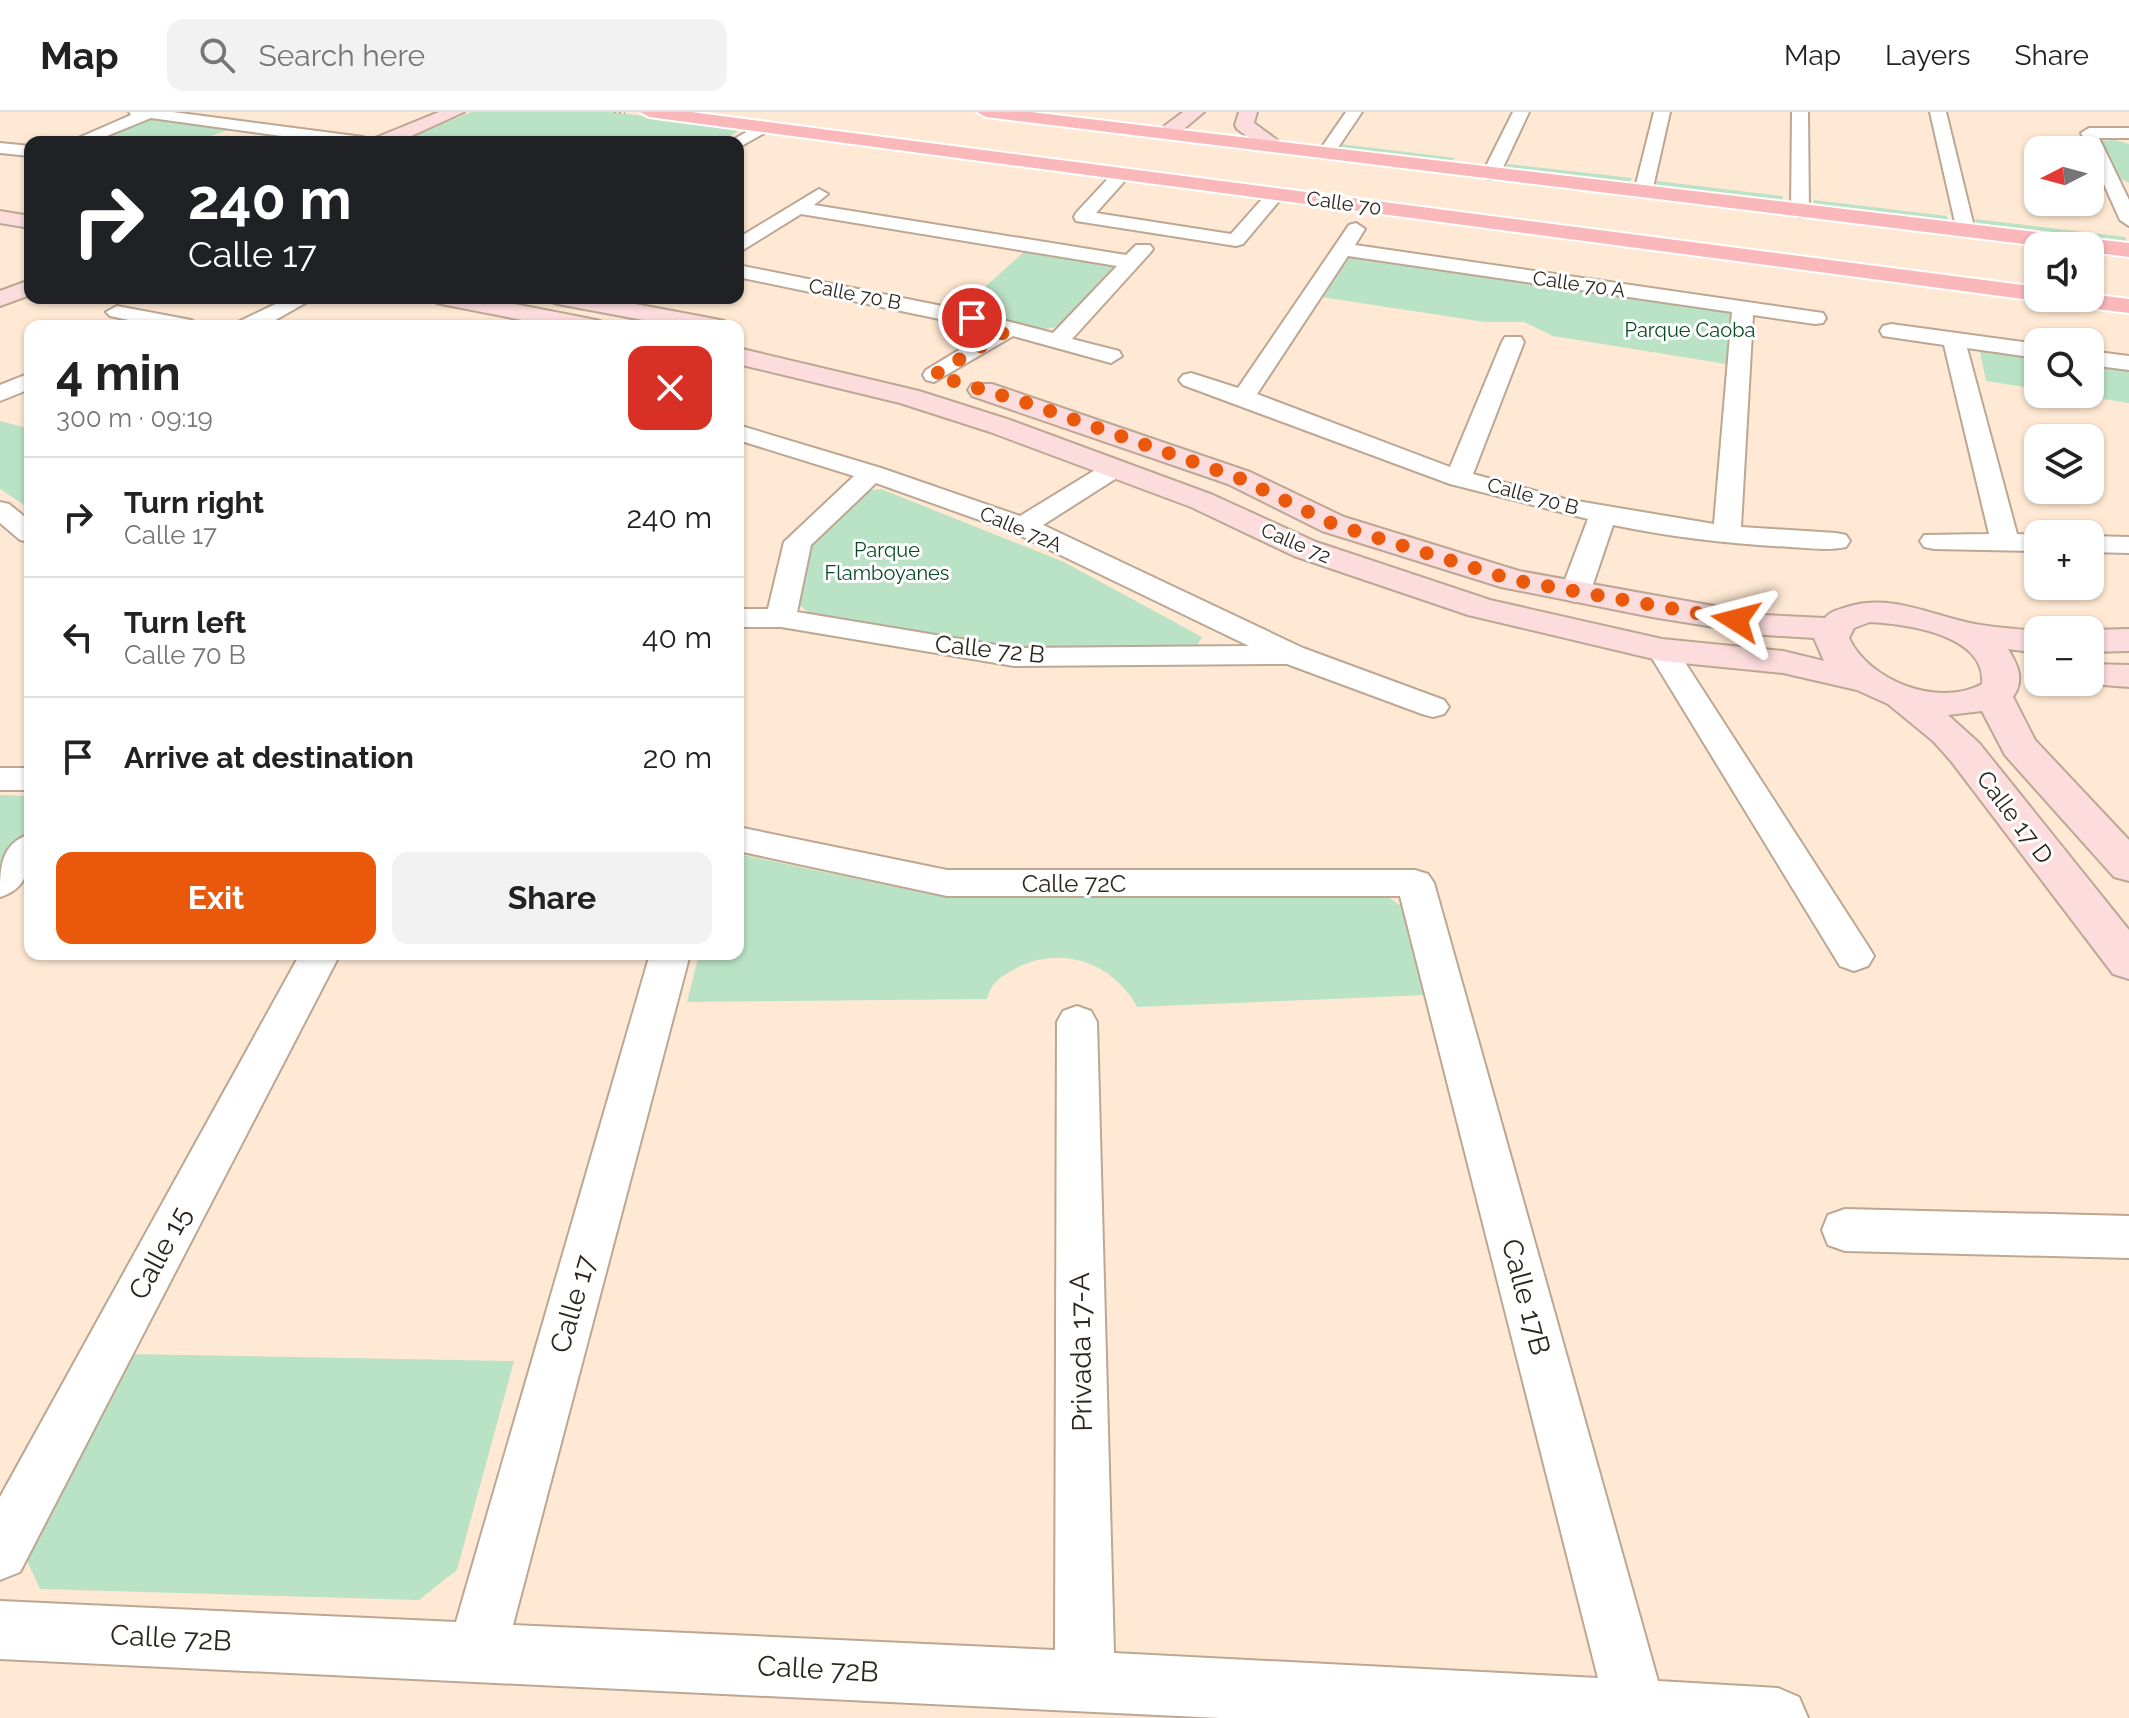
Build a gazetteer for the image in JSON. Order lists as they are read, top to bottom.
{
  "streets": {
    "main road": ["Calle 70", "Calle 72", "Calle 17 D"],
    "street": [
      "Calle 70 A",
      "Calle 70 B",
      "Calle 72A",
      "Calle 72 B",
      "Calle 72C",
      "Calle 15",
      "Calle 17B",
      "Calle 17",
      "Privada 17-A",
      "Calle 72B"
    ]
  },
  "crossings": [
    ["Calle 72A", "Calle 72 B"],
    ["Calle 72", "Calle 17 D"],
    ["Calle 72C", "Calle 17B"],
    ["Calle 17B", "Calle 72B"],
    ["Calle 17", "Calle 72B"],
    ["Privada 17-A", "Calle 72B"]
  ],
  "parks": ["Parque Caoba", "Parque Flamboyanes"],
  "north": "left",
  "page": {
    "header": "Map",
    "search": "Search here",
    "nav": ["Map", "Layers", "Share"],
    "map_buttons": ["+", "−"],
    "turn": ["240 m", "Calle 17"],
    "heading": ["4 min", "300 m · 09:19"],
    "list": [
      {
        "name": "Turn right",
        "note": "Calle 17",
        "value": "240 m"
      },
      {
        "name": "Turn left",
        "note": "Calle 70 B",
        "value": "40 m"
      },
      {
        "name": "Arrive at destination",
        "value": "20 m"
      }
    ],
    "buttons": ["Exit", "Share"]
  }
}
